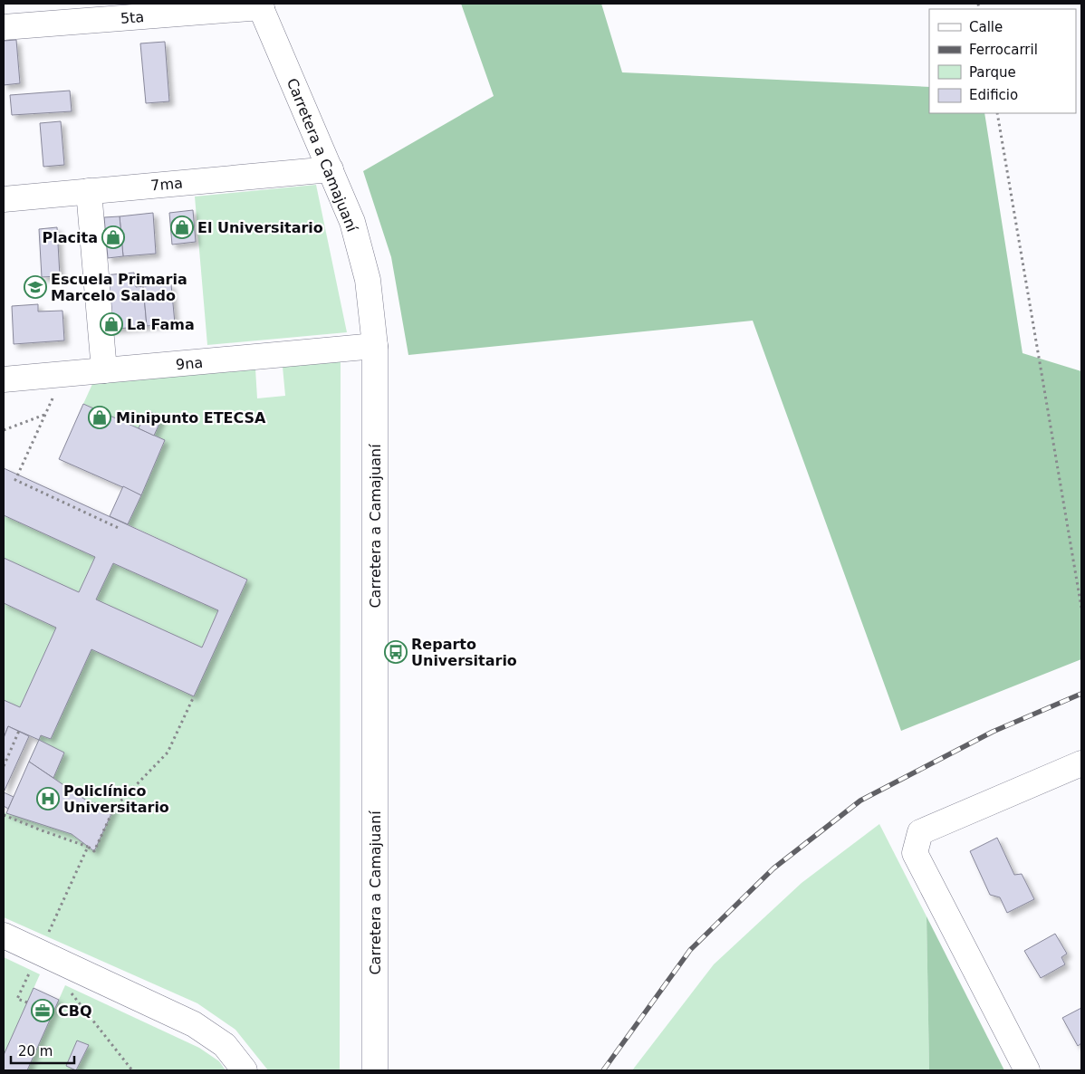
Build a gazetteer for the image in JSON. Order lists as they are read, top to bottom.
{
  "streets": {
    "street": [
      "5ta",
      "Carretera a Camajuaní",
      "7ma",
      "9na"
    ]
  },
  "crossings": [
    ["5ta", "Carretera a Camajuaní"],
    ["Carretera a Camajuaní", "7ma"],
    ["Carretera a Camajuaní", "9na"]
  ],
  "places": {
    "shop": [
      "El Universitario",
      "Placita",
      "La Fama",
      "Minipunto ETECSA"
    ],
    "school or university": ["Escuela Primaria Marcelo Salado"],
    "bus stop": ["Reparto Universitario"],
    "hospital": ["Policlínico Universitario"],
    "office": ["CBQ"]
  },
  "legend": [
    "Calle",
    "Ferrocarril",
    "Parque",
    "Edificio"
  ],
  "scale_bar": "20 m"
}
